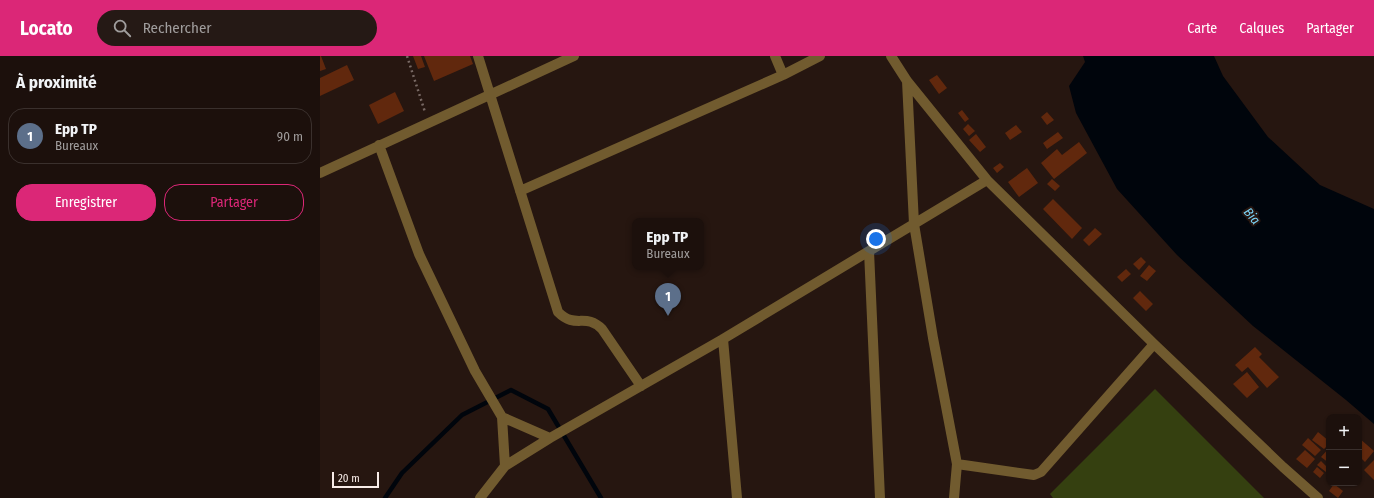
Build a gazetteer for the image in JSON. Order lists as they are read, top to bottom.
{
  "water": ["Bia"],
  "scale_bar": "20 m",
  "page": {
    "header": "Locato",
    "search": "Rechercher",
    "nav": ["Carte", "Calques", "Partager"],
    "heading": "À proximité",
    "list": [
      {
        "mark": "1",
        "name": "Epp TP",
        "note": "Bureaux",
        "value": "90 m"
      }
    ],
    "buttons": ["Enregistrer", "Partager"],
    "popup": ["Epp TP", "Bureaux"],
    "pins": "1",
    "map_buttons": ["+", "−"],
    "scale": "20 m"
  }
}
